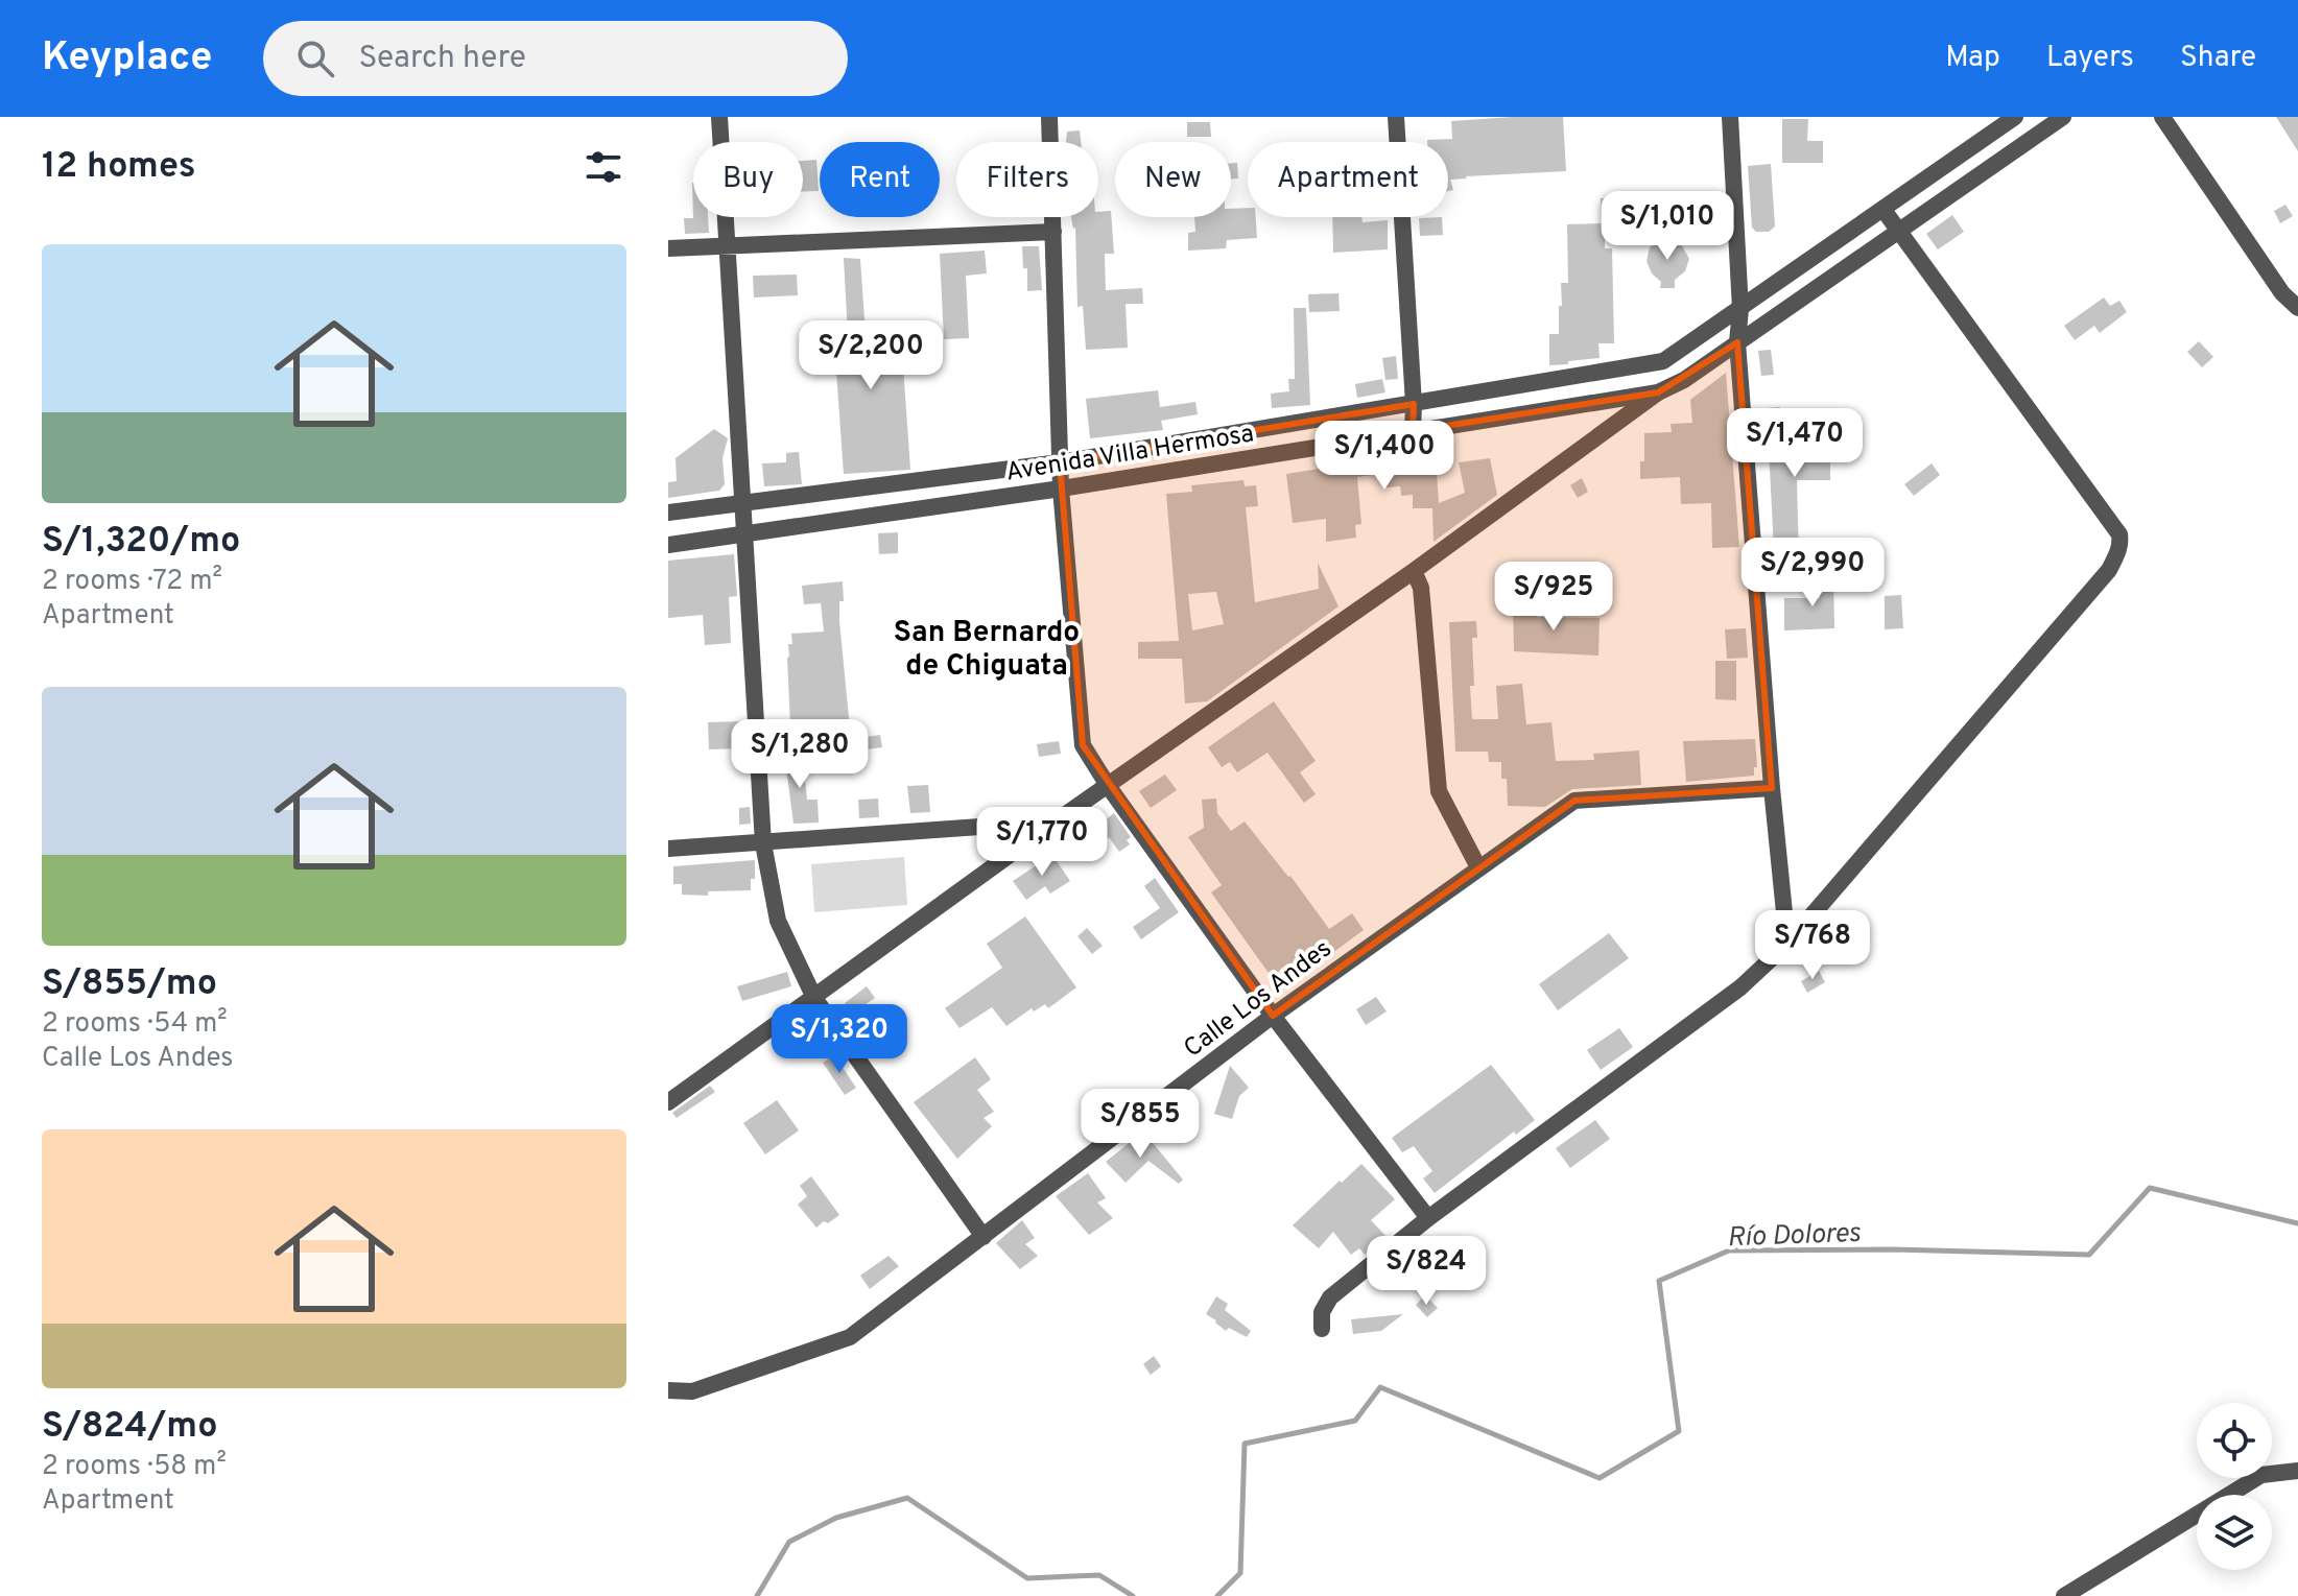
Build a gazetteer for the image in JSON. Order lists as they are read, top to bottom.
{
  "streets": {
    "street": ["Avenida Villa Hermosa", "Calle Los Andes"]
  },
  "districts": ["San Bernardo de Chiguata"],
  "water": ["Río Dolores"],
  "page": {
    "header": "Keyplace",
    "search": "Search here",
    "nav": ["Map", "Layers", "Share"],
    "heading": "12 homes",
    "chip": [
      "Buy",
      "Rent",
      "Filters",
      "New",
      "Apartment"
    ],
    "price": [
      "S/1,010",
      "S/2,200",
      "S/1,470",
      "S/1,400",
      "S/2,990",
      "S/925",
      "S/1,280",
      "S/1,770",
      "S/768",
      "S/1,320",
      "S/855",
      "S/824"
    ],
    "list": [
      {
        "name": "S/1,320/mo",
        "note": "2 rooms · 72 m² · Apartment"
      },
      {
        "name": "S/855/mo",
        "note": "2 rooms · 54 m² · Calle Los Andes"
      },
      {
        "name": "S/824/mo",
        "note": "2 rooms · 58 m² · Apartment"
      }
    ]
  }
}
